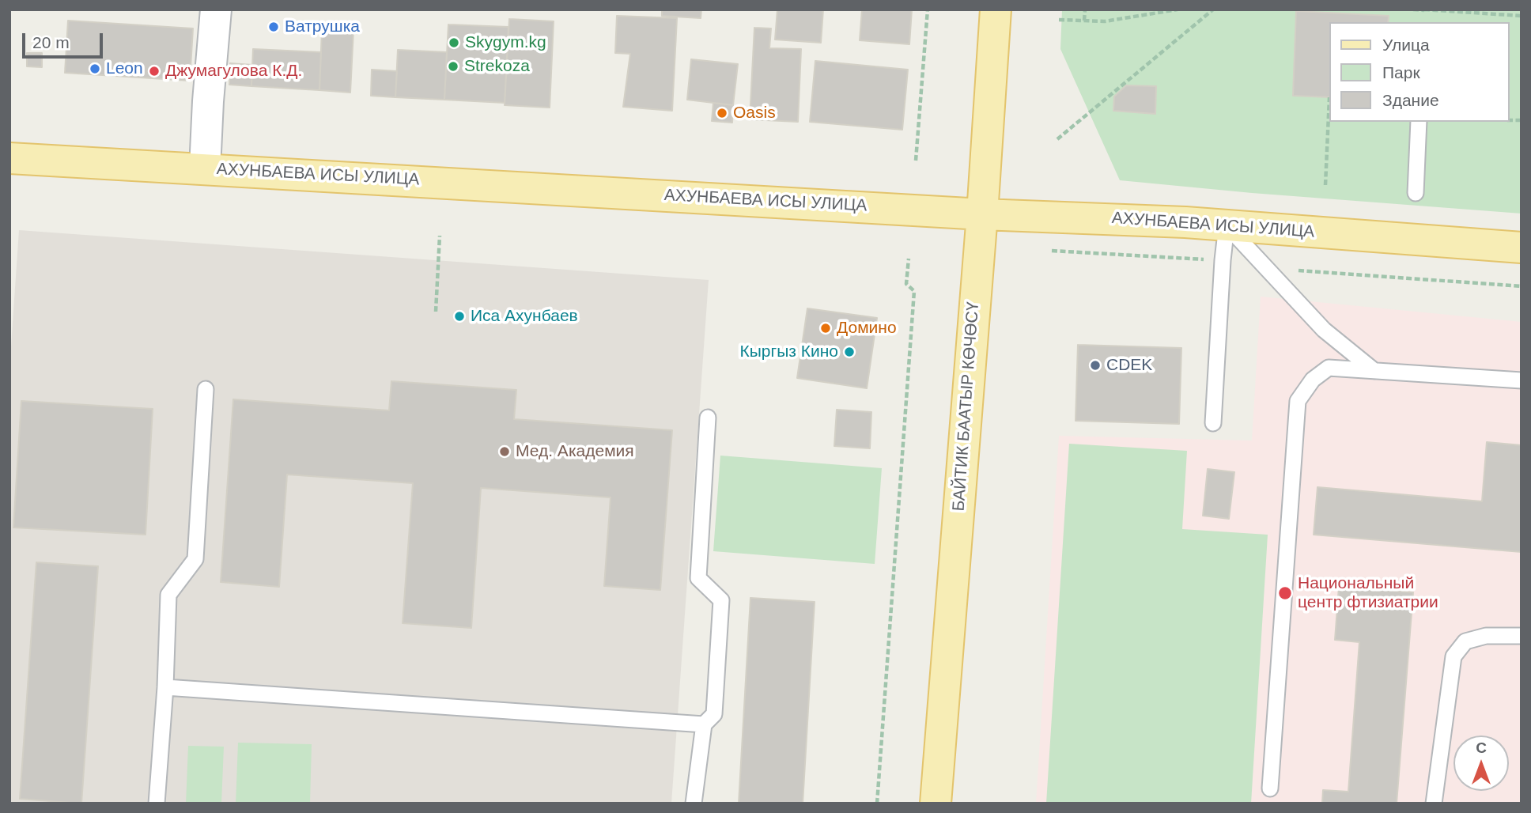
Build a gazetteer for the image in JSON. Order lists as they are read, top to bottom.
{
  "streets": {
    "main road": ["АХУНБАЕВА ИСЫ УЛИЦА", "БАЙТИК БААТЫР КӨЧӨСҮ"]
  },
  "crossings": [
    ["АХУНБАЕВА ИСЫ УЛИЦА", "БАЙТИК БААТЫР КӨЧӨСҮ"]
  ],
  "places": [
    "Ватрушка",
    "Skygym.kg",
    "Strekoza",
    "Leon",
    "Джумагулова К.Д.",
    "Oasis",
    "Иса Ахунбаев",
    "Домино",
    "Кыргыз Кино",
    "CDEK",
    "Мед. Академия",
    "Национальный центр фтизиатрии"
  ],
  "legend": ["Улица", "Парк", "Здание"],
  "scale_bar": "20 m",
  "north": "top"
}
